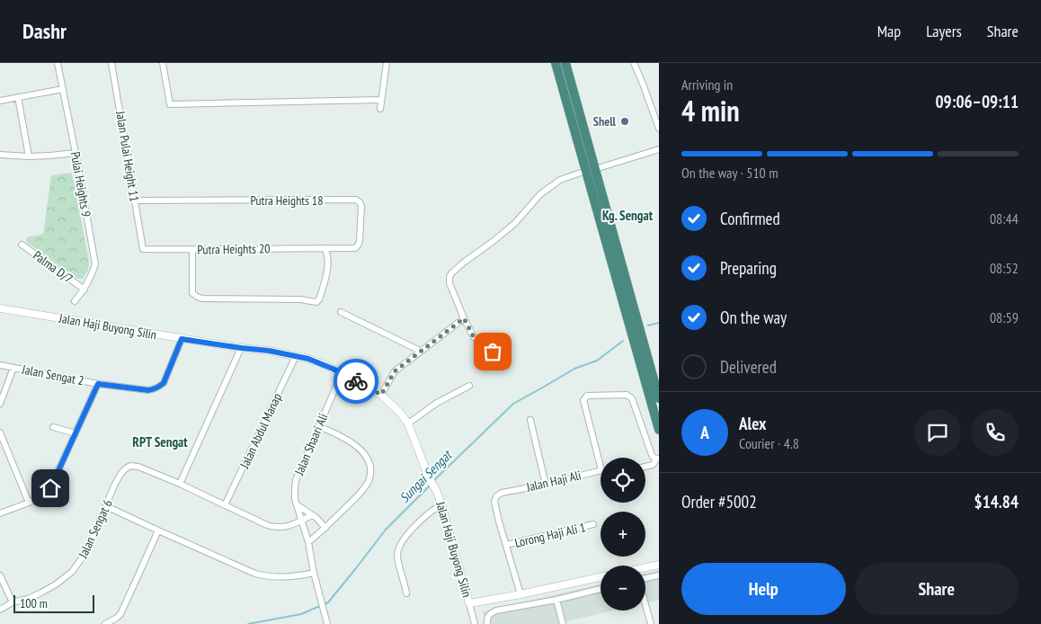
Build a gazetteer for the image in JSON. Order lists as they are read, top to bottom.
{
  "streets": {
    "street": [
      "Jalan Pulai Height 11",
      "Pulai Heights 9",
      "Putra Heights 18",
      "Putra Heights 20",
      "Palma D/7",
      "Jalan Haji Buyong Silin",
      "Jalan Sengat 2",
      "Jalan Abdul Manap",
      "Jalan Shaari Ali",
      "Jalan Haji Ali",
      "Jalan Sengat 6",
      "Lorong Haji Ali 1"
    ]
  },
  "crossings": [
    ["Jalan Pulai Height 11", "Putra Heights 18"],
    ["Jalan Pulai Height 11", "Putra Heights 20"],
    ["Pulai Heights 9", "Palma D/7"],
    ["Putra Heights 18", "Putra Heights 20"],
    ["Jalan Haji Buyong Silin", "Jalan Sengat 2"],
    ["Jalan Haji Buyong Silin", "Jalan Abdul Manap"],
    ["Jalan Haji Buyong Silin", "Jalan Shaari Ali"],
    ["Jalan Haji Ali", "Lorong Haji Ali 1"]
  ],
  "districts": ["Kg. Sengat", "RPT Sengat"],
  "water": ["Sungai Sengat"],
  "places": ["Shell"],
  "scale_bar": "100 m",
  "page": {
    "header": "Dashr",
    "nav": ["Map", "Layers", "Share"],
    "heading": ["4 min", "Arriving in", "09:06–09:11"],
    "panel": [
      "Alex",
      "Courier · 4.8",
      "Order #5002",
      "$14.84"
    ],
    "bar": "On the way · 510 m",
    "list": [
      ["Confirmed", "08:44"],
      ["Preparing", "08:52"],
      ["On the way", "08:59"],
      "Delivered"
    ],
    "round": "A",
    "map_buttons": ["+", "−"],
    "buttons": ["Help", "Share"],
    "scale": "100 m"
  }
}
